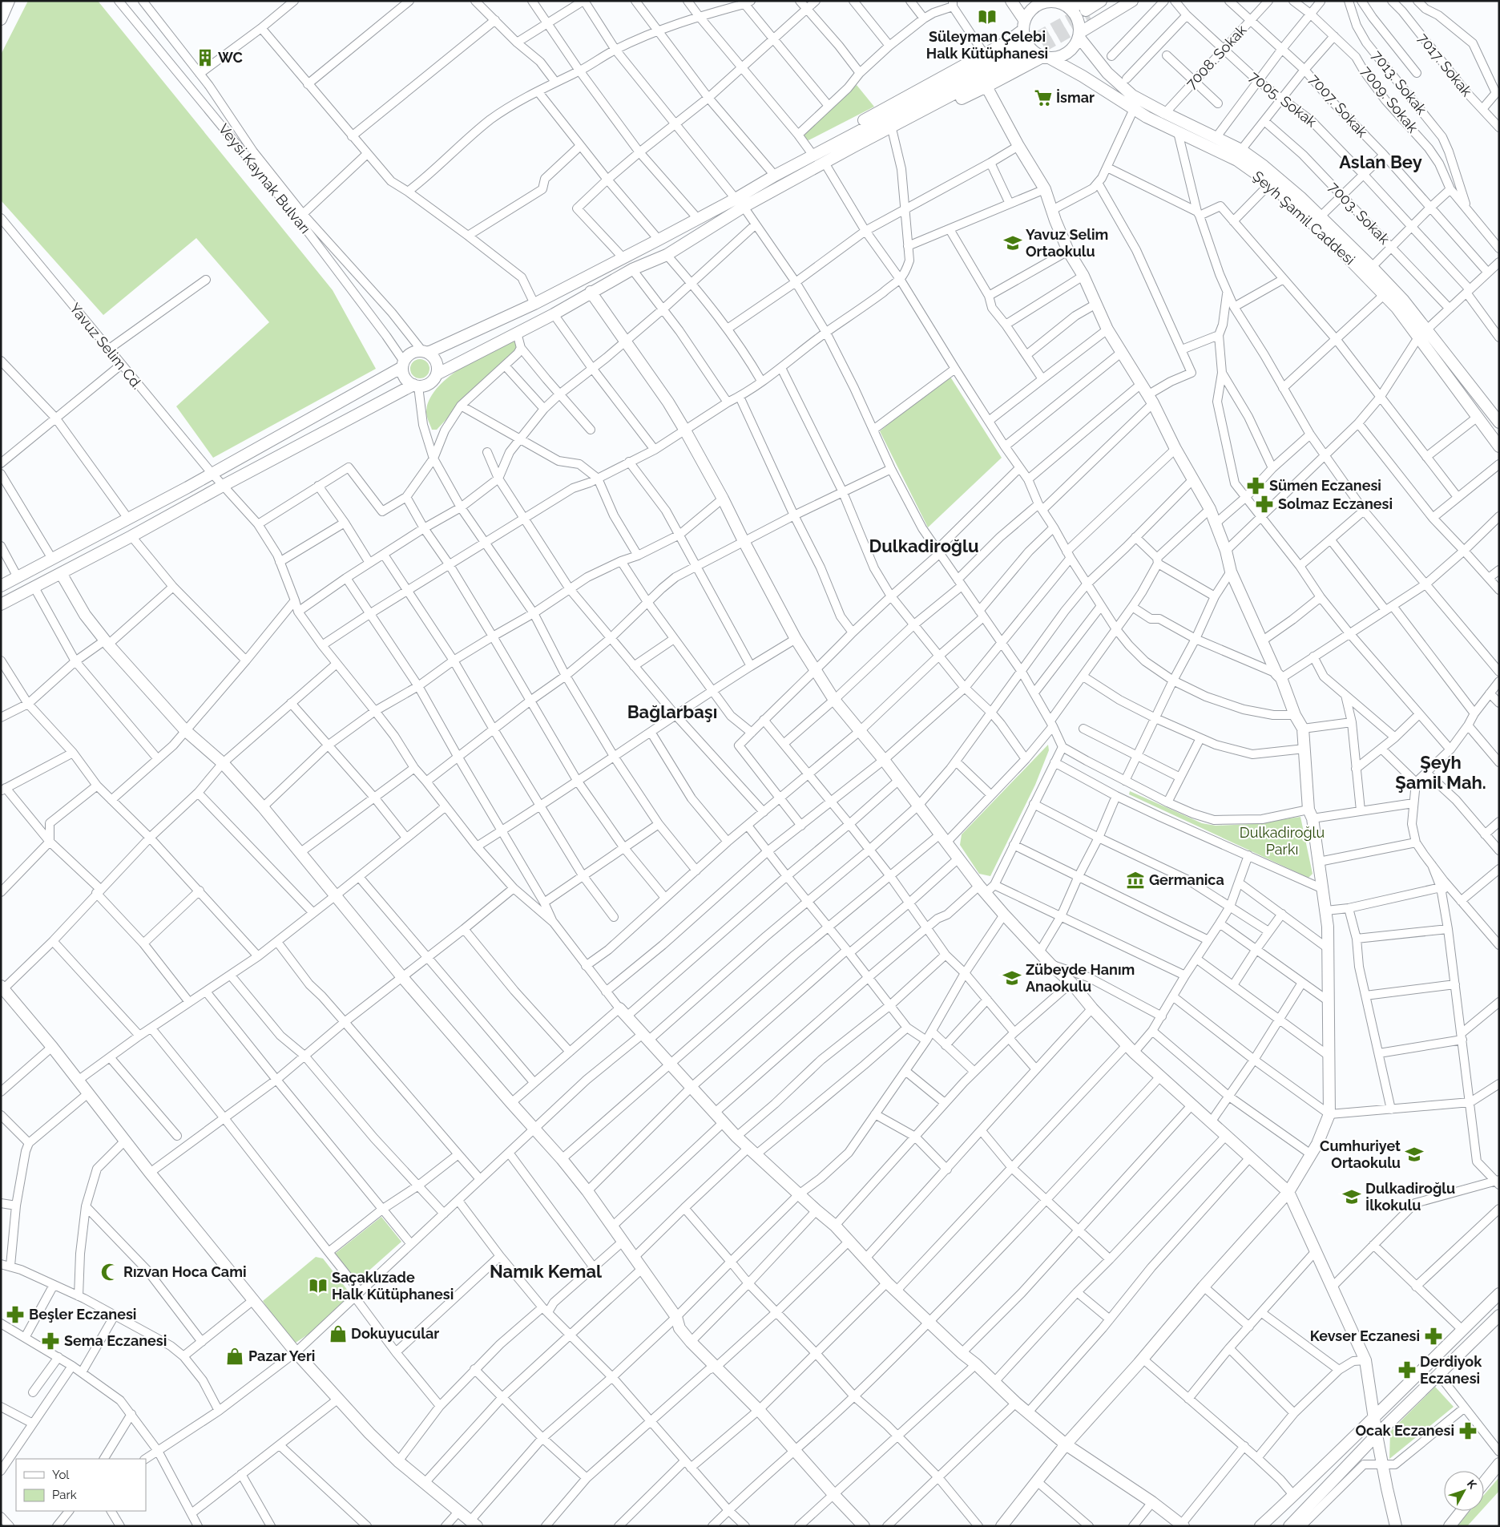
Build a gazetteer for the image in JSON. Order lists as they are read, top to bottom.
{
  "streets": {
    "main road": ["Şeyh Şamil Caddesi"],
    "street": [
      "7008. Sokak",
      "7017. Sokak",
      "7013. Sokak",
      "7005. Sokak",
      "7009. Sokak",
      "7007. Sokak",
      "Veysi Kaynak Bulvarı",
      "7003. Sokak",
      "Yavuz Selim Cd."
    ]
  },
  "crossings": [
    ["7008. Sokak", "7005. Sokak"],
    ["7008. Sokak", "7007. Sokak"],
    ["7013. Sokak", "7009. Sokak"]
  ],
  "districts": [
    "Aslan Bey",
    "Dulkadiroğlu",
    "Bağlarbaşı",
    "Şeyh Şamil Mah.",
    "Namık Kemal"
  ],
  "parks": ["Dulkadiroğlu Parkı"],
  "places": {
    "library": ["Süleyman Çelebi Halk Kütüphanesi", "Saçaklızade Halk Kütüphanesi"],
    "building": ["WC"],
    "supermarket": ["İsmar"],
    "school or university": [
      "Yavuz Selim Ortaokulu",
      "Zübeyde Hanım Anaokulu",
      "Cumhuriyet Ortaokulu",
      "Dulkadiroğlu İlkokulu"
    ],
    "pharmacy": [
      "Sümen Eczanesi",
      "Solmaz Eczanesi",
      "Beşler Eczanesi",
      "Kevser Eczanesi",
      "Sema Eczanesi",
      "Derdiyok Eczanesi",
      "Ocak Eczanesi"
    ],
    "museum": ["Germanica"],
    "mosque": ["Rızvan Hoca Cami"],
    "shop": ["Dokuyucular", "Pazar Yeri"]
  },
  "legend": ["Yol", "Park"],
  "north": "top right"
}
